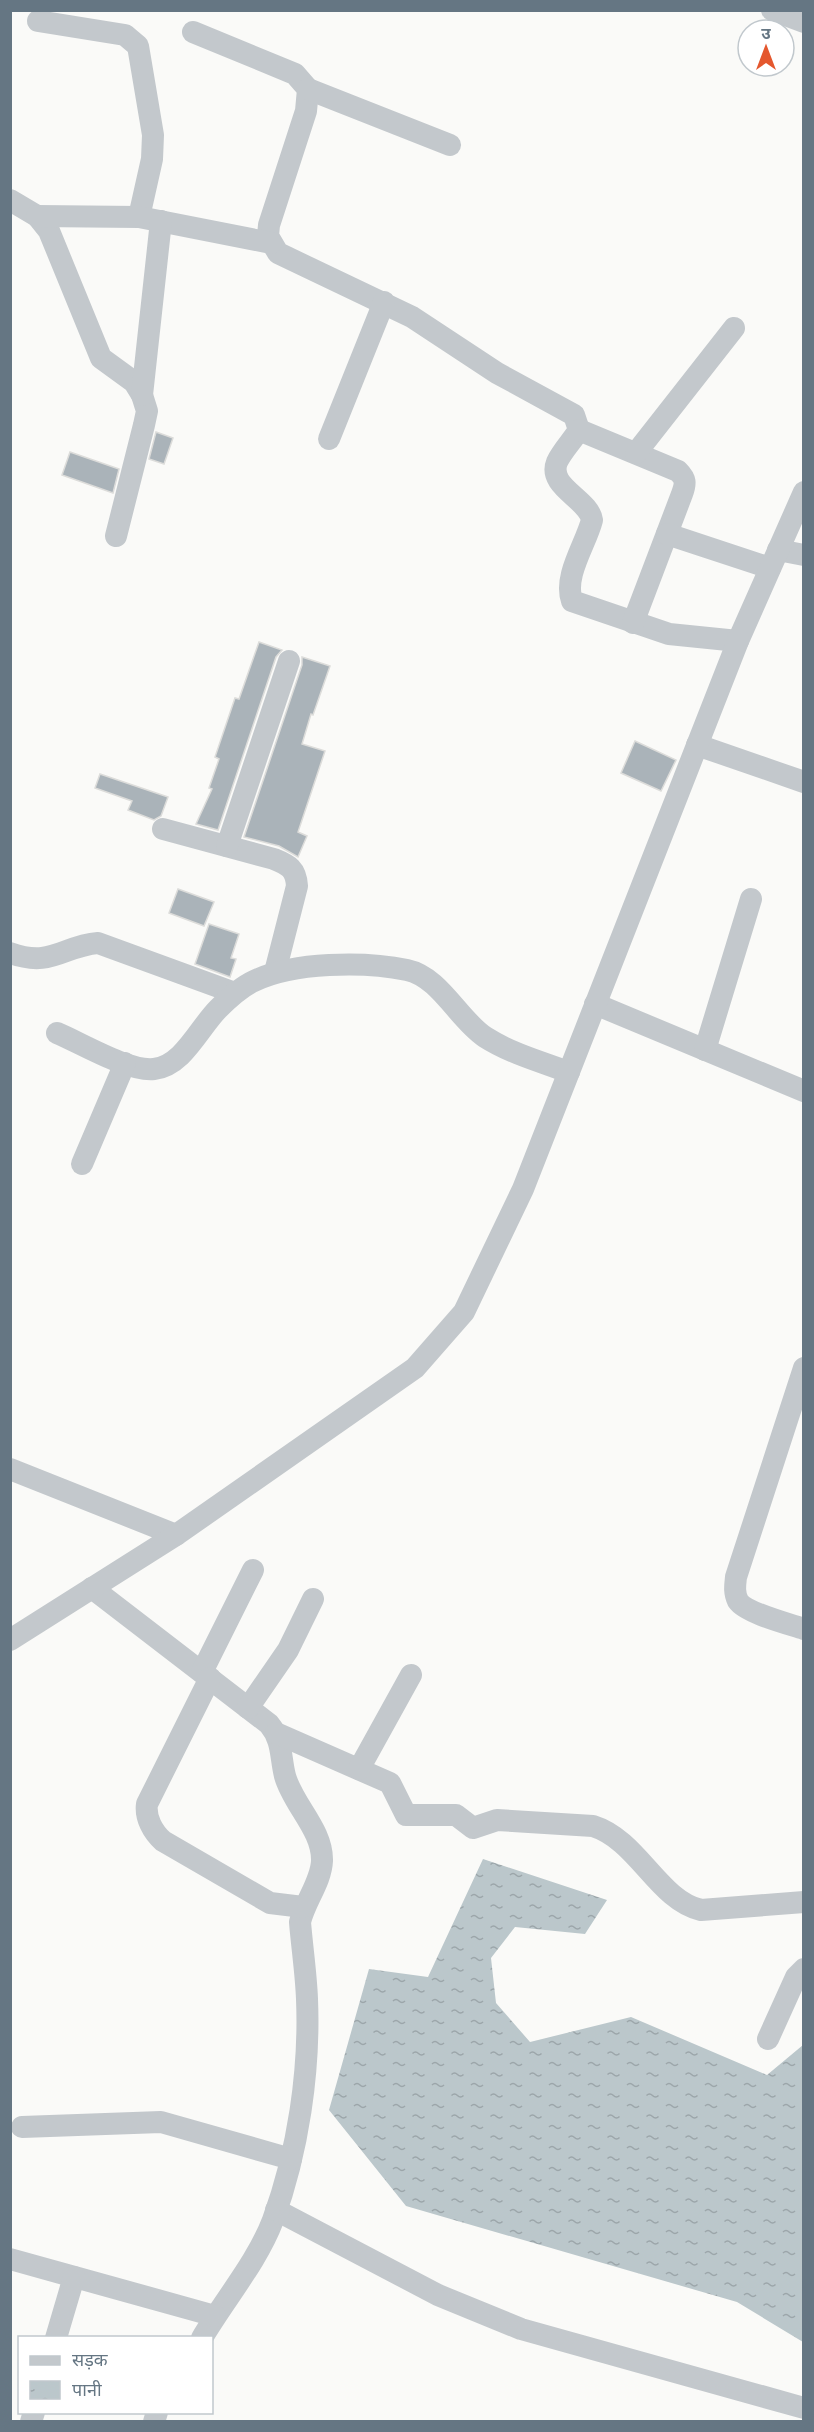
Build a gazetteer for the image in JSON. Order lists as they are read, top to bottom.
{
  "legend": ["सड़क", "पानी"],
  "north": "top"
}
